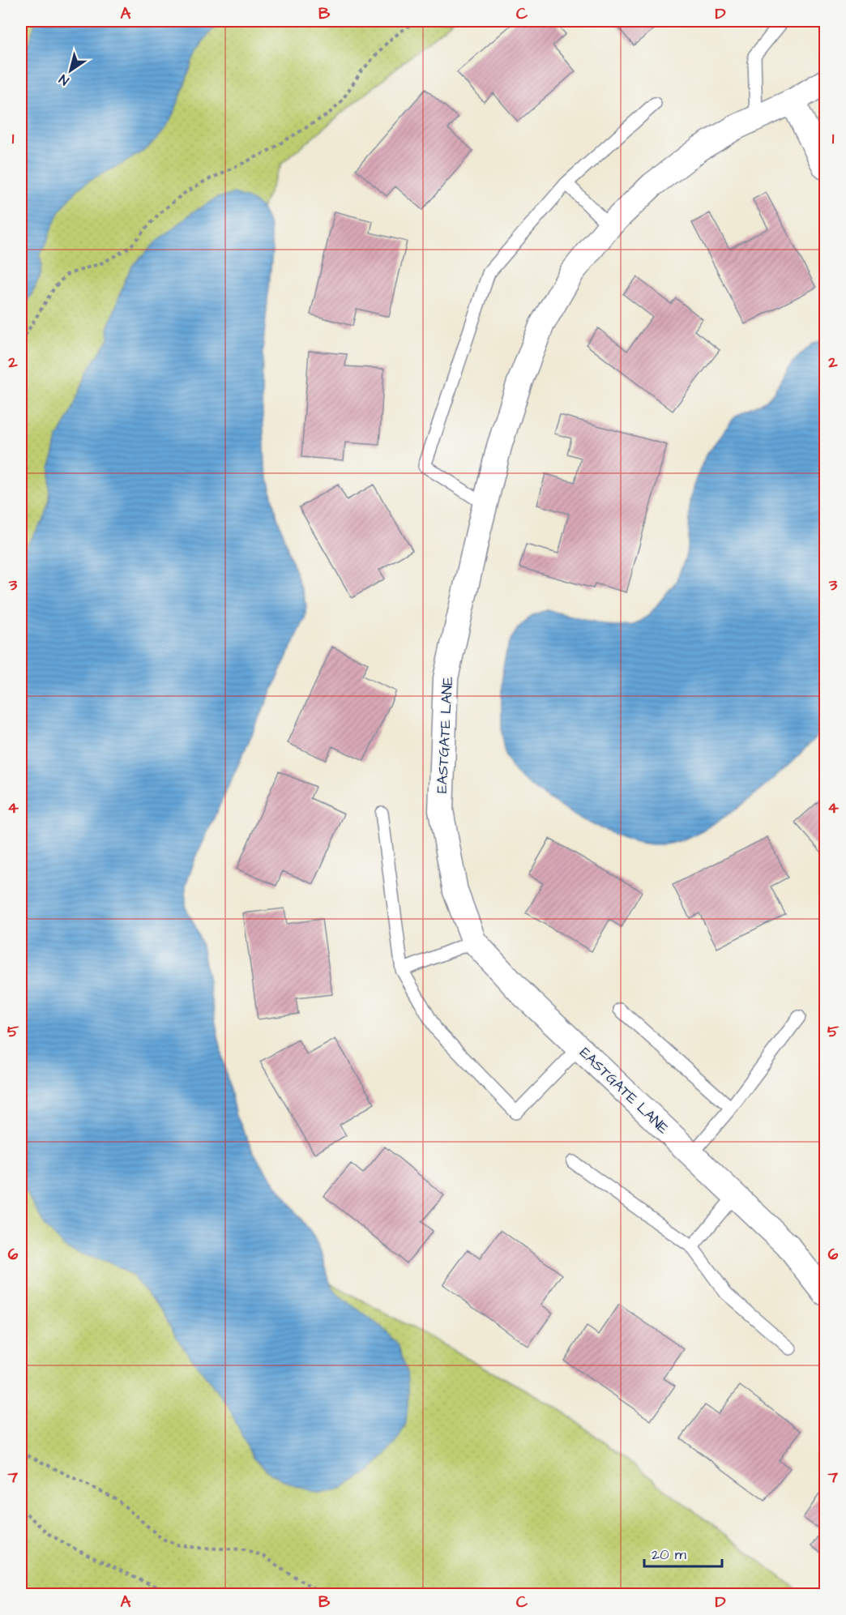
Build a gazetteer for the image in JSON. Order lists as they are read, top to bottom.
{
  "streets": {
    "street": ["EASTGATE LANE"]
  },
  "scale_bar": "20 m",
  "north": "bottom left",
  "grid": {
    "columns": [
      "A",
      "B",
      "C",
      "D"
    ],
    "rows": [
      "1",
      "2",
      "3",
      "4",
      "5",
      "6",
      "7"
    ]
  }
}
